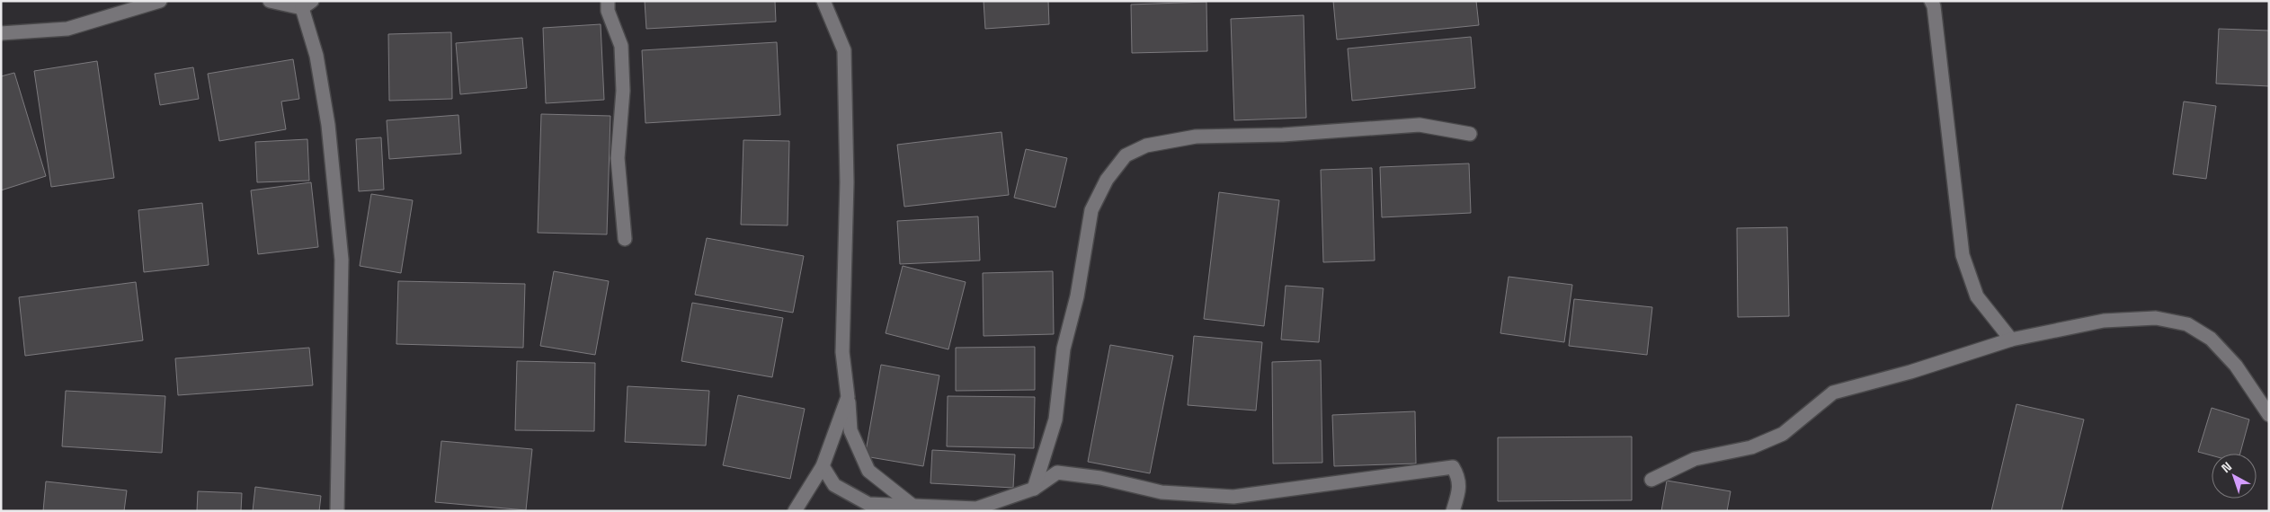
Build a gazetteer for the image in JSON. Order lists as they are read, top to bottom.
{
  "north": "top left"
}
